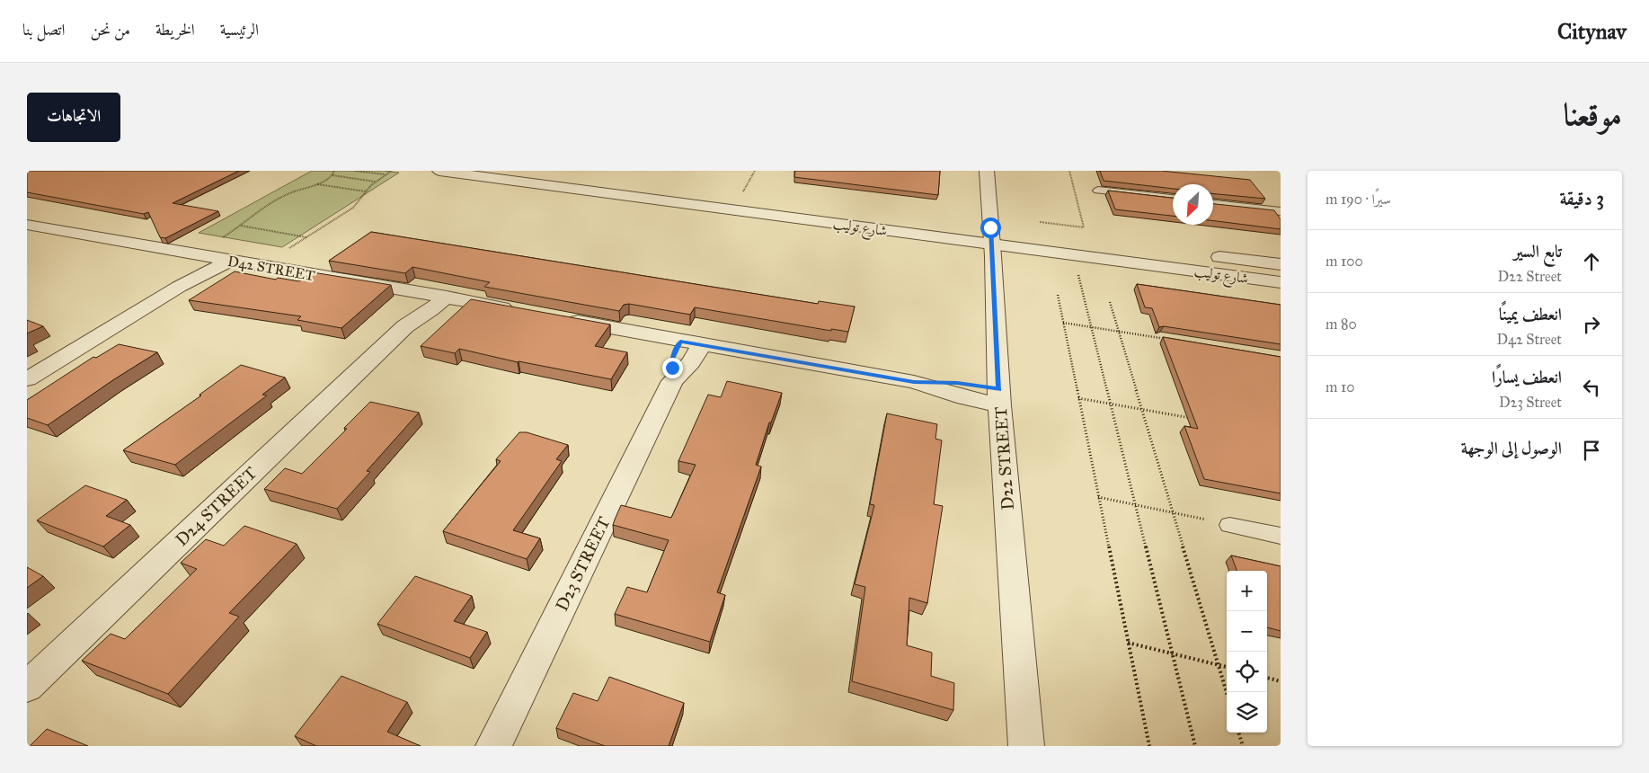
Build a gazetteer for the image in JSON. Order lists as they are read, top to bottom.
{
  "streets": {
    "street": [
      "شارع توليب",
      "D42 STREET",
      "D22 STREET",
      "D24 STREET",
      "D23 STREET"
    ]
  },
  "crossings": [
    ["شارع توليب", "D22 STREET"],
    ["D42 STREET", "D24 STREET"]
  ],
  "north": "bottom left",
  "page": {
    "header": "Citynav",
    "nav": [
      "الرئيسية",
      "الخريطة",
      "من نحن",
      "اتصل بنا"
    ],
    "title": "موقعنا",
    "buttons": "الاتجاهات",
    "heading": ["3 دقيقة", "سيرًا · 190 m"],
    "list": [
      ["تابع السير", "D22 Street", "100 m"],
      ["انعطف يمينًا", "D42 Street", "80 m"],
      ["انعطف يسارًا", "D23 Street", "10 m"],
      "الوصول إلى الوجهة"
    ],
    "map_buttons": ["+", "−"]
  }
}
